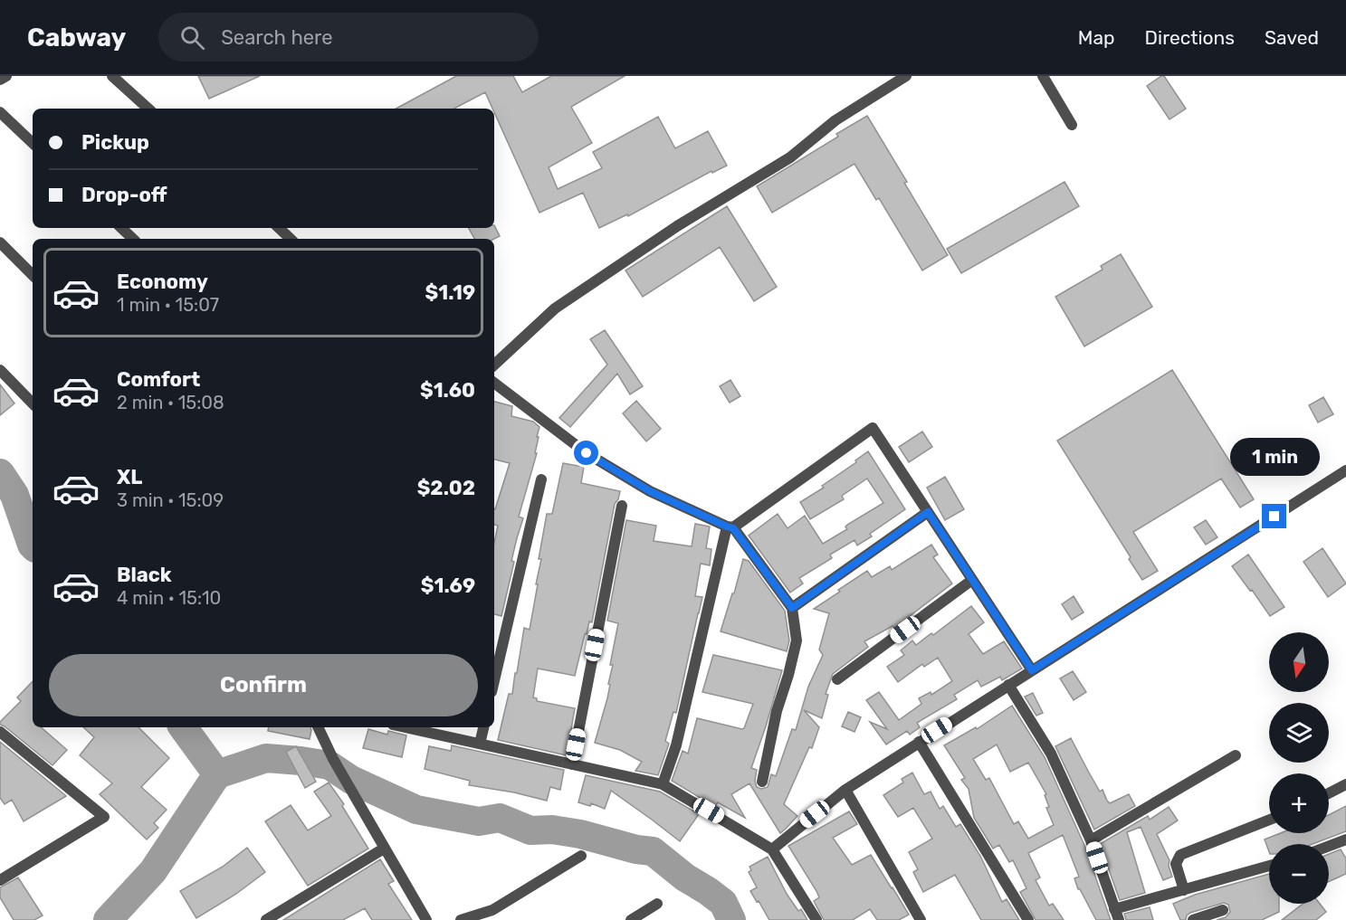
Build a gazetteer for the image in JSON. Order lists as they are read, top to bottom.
{
  "north": "bottom",
  "page": {
    "header": "Cabway",
    "search": "Search here",
    "nav": ["Map", "Directions", "Saved"],
    "banner": ["Pickup", "Drop-off"],
    "list": [
      {
        "name": "Economy",
        "note": "1 min · 15:07",
        "value": "$1.19"
      },
      {
        "name": "Comfort",
        "note": "2 min · 15:08",
        "value": "$1.60"
      },
      {
        "name": "XL",
        "note": "3 min · 15:09",
        "value": "$2.02"
      },
      {
        "name": "Black",
        "note": "4 min · 15:10",
        "value": "$1.69"
      }
    ],
    "bubble": "1 min",
    "map_buttons": ["+", "−"],
    "buttons": "Confirm"
  }
}
